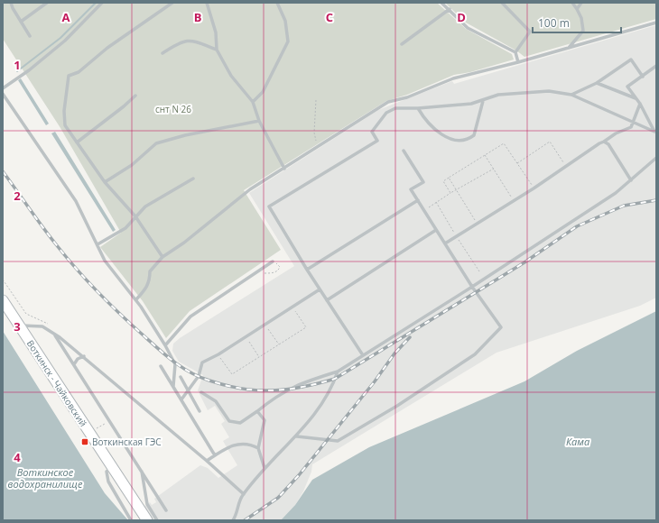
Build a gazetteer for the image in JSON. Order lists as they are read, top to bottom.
{
  "streets": {
    "main road": ["Воткинск - Чайковский"]
  },
  "water": ["Кама", "Воткинское водохранилище"],
  "parks": ["снт N 26"],
  "places": {
    "transit": ["Воткинская ГЭС"]
  },
  "scale_bar": "100 m",
  "grid": {
    "columns": [
      "A",
      "B",
      "C",
      "D"
    ],
    "rows": [
      "1",
      "2",
      "3",
      "4"
    ]
  }
}
